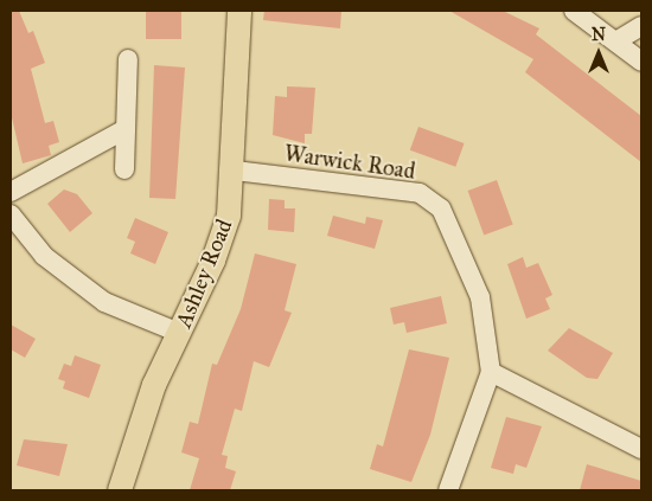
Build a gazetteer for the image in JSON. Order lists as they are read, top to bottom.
{
  "streets": {
    "main road": ["Ashley Road"],
    "street": ["Warwick Road"]
  },
  "crossings": [
    ["Warwick Road", "Ashley Road"]
  ],
  "north": "top"
}
